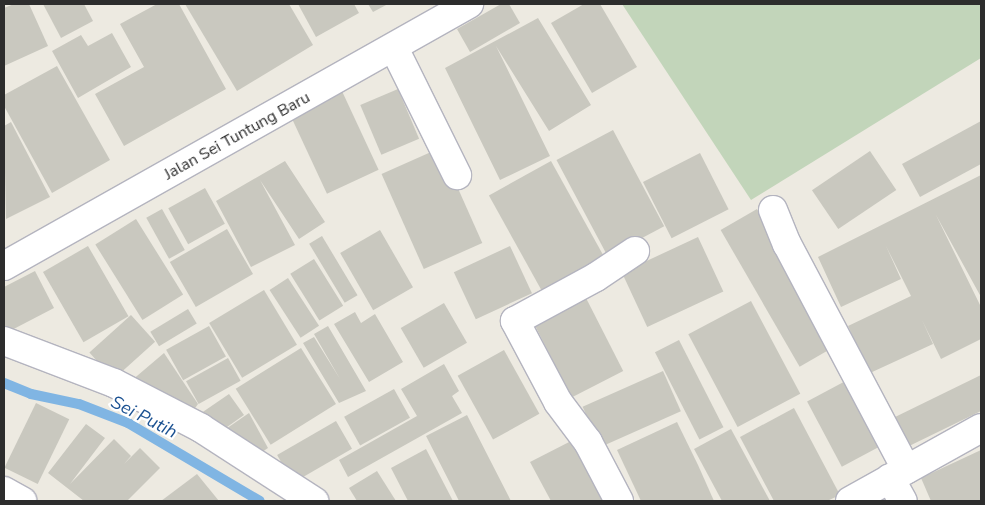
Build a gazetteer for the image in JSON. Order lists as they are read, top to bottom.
{
  "streets": {
    "street": ["Jalan Sei Tuntung Baru"]
  },
  "water": ["Sei Putih"]
}
